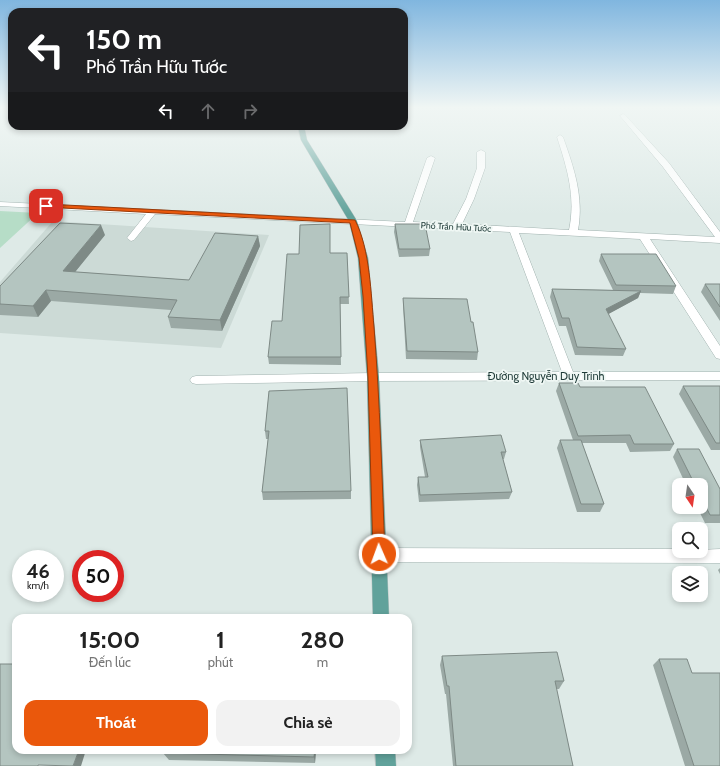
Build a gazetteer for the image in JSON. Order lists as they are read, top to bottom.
{
  "streets": {
    "street": ["Phố Trần Hữu Tước", "Đường Nguyễn Duy Trinh"]
  },
  "north": "bottom",
  "page": {
    "turn": ["150 m", "Phố Trần Hữu Tước"],
    "speed": "46 km/h",
    "limit": "50",
    "eta": [
      "15:00",
      "Đến lúc",
      "1",
      "phút",
      "280",
      "m"
    ],
    "buttons": ["Thoát", "Chia sẻ"]
  }
}
